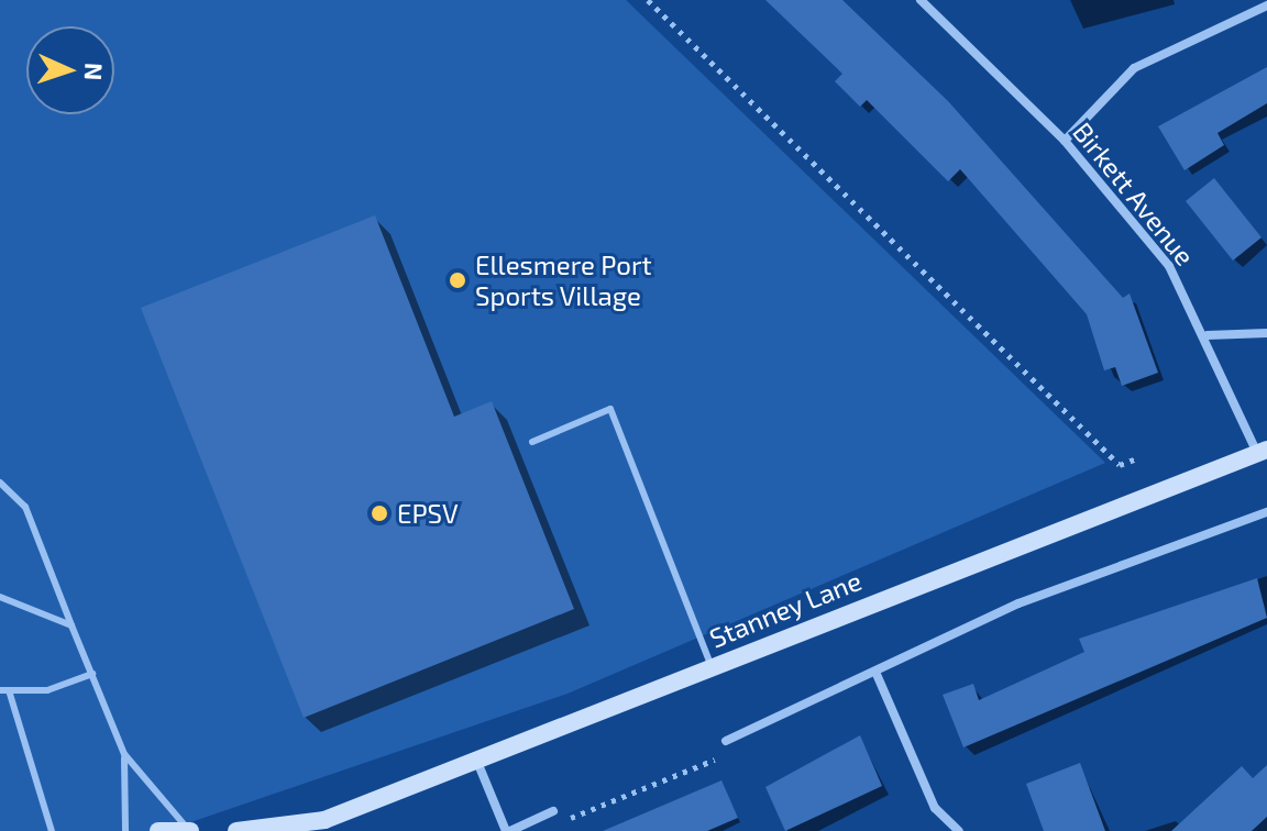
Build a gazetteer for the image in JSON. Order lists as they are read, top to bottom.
{
  "streets": {
    "main road": ["Stanney Lane"],
    "street": ["Birkett Avenue"]
  },
  "crossings": [
    ["Birkett Avenue", "Stanney Lane"]
  ],
  "places": ["Ellesmere Port Sports Village", "EPSV"],
  "north": "right"
}
